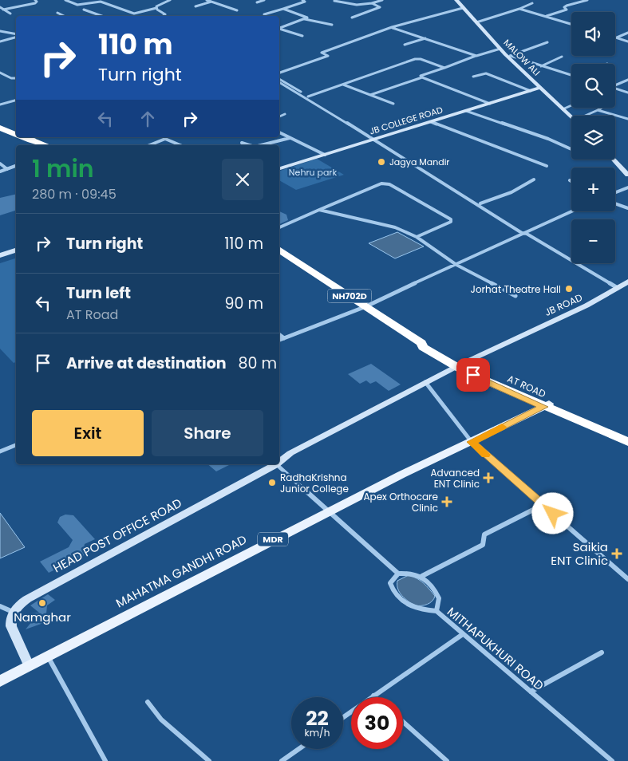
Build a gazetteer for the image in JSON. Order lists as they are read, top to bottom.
{
  "streets": {
    "highway": ["NH702D", "AT ROAD"],
    "main road": ["MDR", "MAHATMA GANDHI ROAD"],
    "street": [
      "MALOW ALI",
      "JB COLLEGE ROAD",
      "JB ROAD",
      "HEAD POST OFFICE ROAD",
      "MITHAPUKHURI ROAD"
    ]
  },
  "crossings": [
    ["MALOW ALI", "JB COLLEGE ROAD"],
    ["JB ROAD", "AT ROAD"],
    ["JB ROAD", "HEAD POST OFFICE ROAD"],
    ["AT ROAD", "HEAD POST OFFICE ROAD"],
    ["AT ROAD", "MAHATMA GANDHI ROAD"]
  ],
  "parks": ["Nehru park"],
  "places": {
    "other": [
      "Jagya Mandir",
      "Jorhat Theatre Hall",
      "RadhaKrishna Junior College",
      "Namghar"
    ],
    "health": ["Advanced ENT Clinic", "Apex Orthocare Clinic", "Saikia ENT Clinic"]
  },
  "page": {
    "map_buttons": ["+", "−"],
    "turn": ["110 m", "Turn right"],
    "heading": ["1 min", "280 m · 09:45"],
    "list": [
      {
        "name": "Turn right",
        "value": "110 m"
      },
      {
        "name": "Turn left",
        "note": "AT Road",
        "value": "90 m"
      },
      {
        "name": "Arrive at destination",
        "value": "80 m"
      }
    ],
    "buttons": ["Exit", "Share"],
    "speed": "22 km/h",
    "limit": "30"
  }
}
